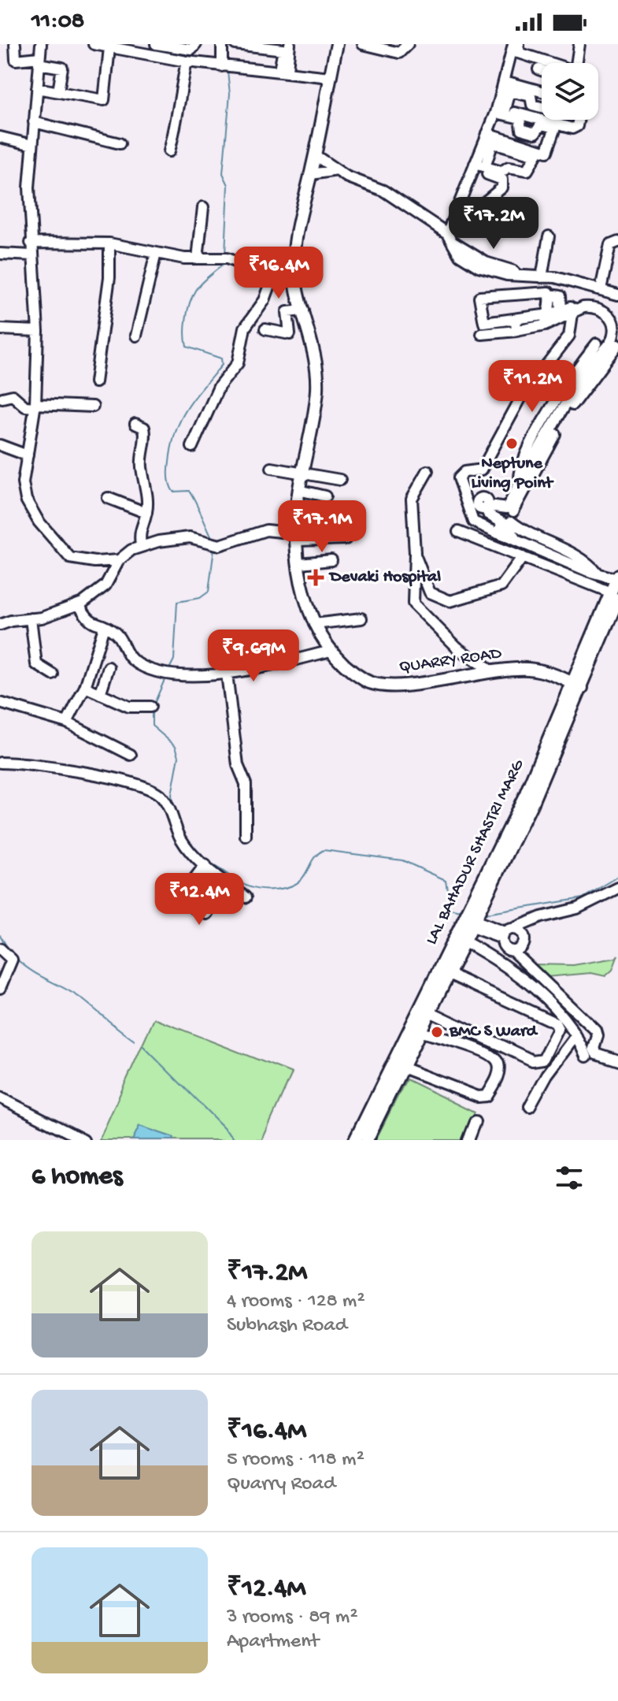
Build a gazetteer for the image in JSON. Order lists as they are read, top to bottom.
{
  "streets": {
    "main road": ["QUARRY ROAD", "LAL BAHADUR SHASTRI MARG"]
  },
  "crossings": [
    ["QUARRY ROAD", "LAL BAHADUR SHASTRI MARG"]
  ],
  "places": {
    "other": ["Neptune Living Point", "BMC S Ward"],
    "health": ["Devaki Hospital"]
  },
  "page": {
    "status": "11:08",
    "price": [
      "₹17.2M",
      "₹16.4M",
      "₹11.2M",
      "₹17.1M",
      "₹9.69M",
      "₹12.4M"
    ],
    "heading": "6 homes",
    "list": [
      {
        "name": "₹17.2M",
        "note": "4 rooms · 128 m² · Subhash Road"
      },
      {
        "name": "₹16.4M",
        "note": "5 rooms · 118 m² · Quarry Road"
      },
      {
        "name": "₹12.4M",
        "note": "3 rooms · 89 m² · Apartment"
      }
    ]
  }
}
